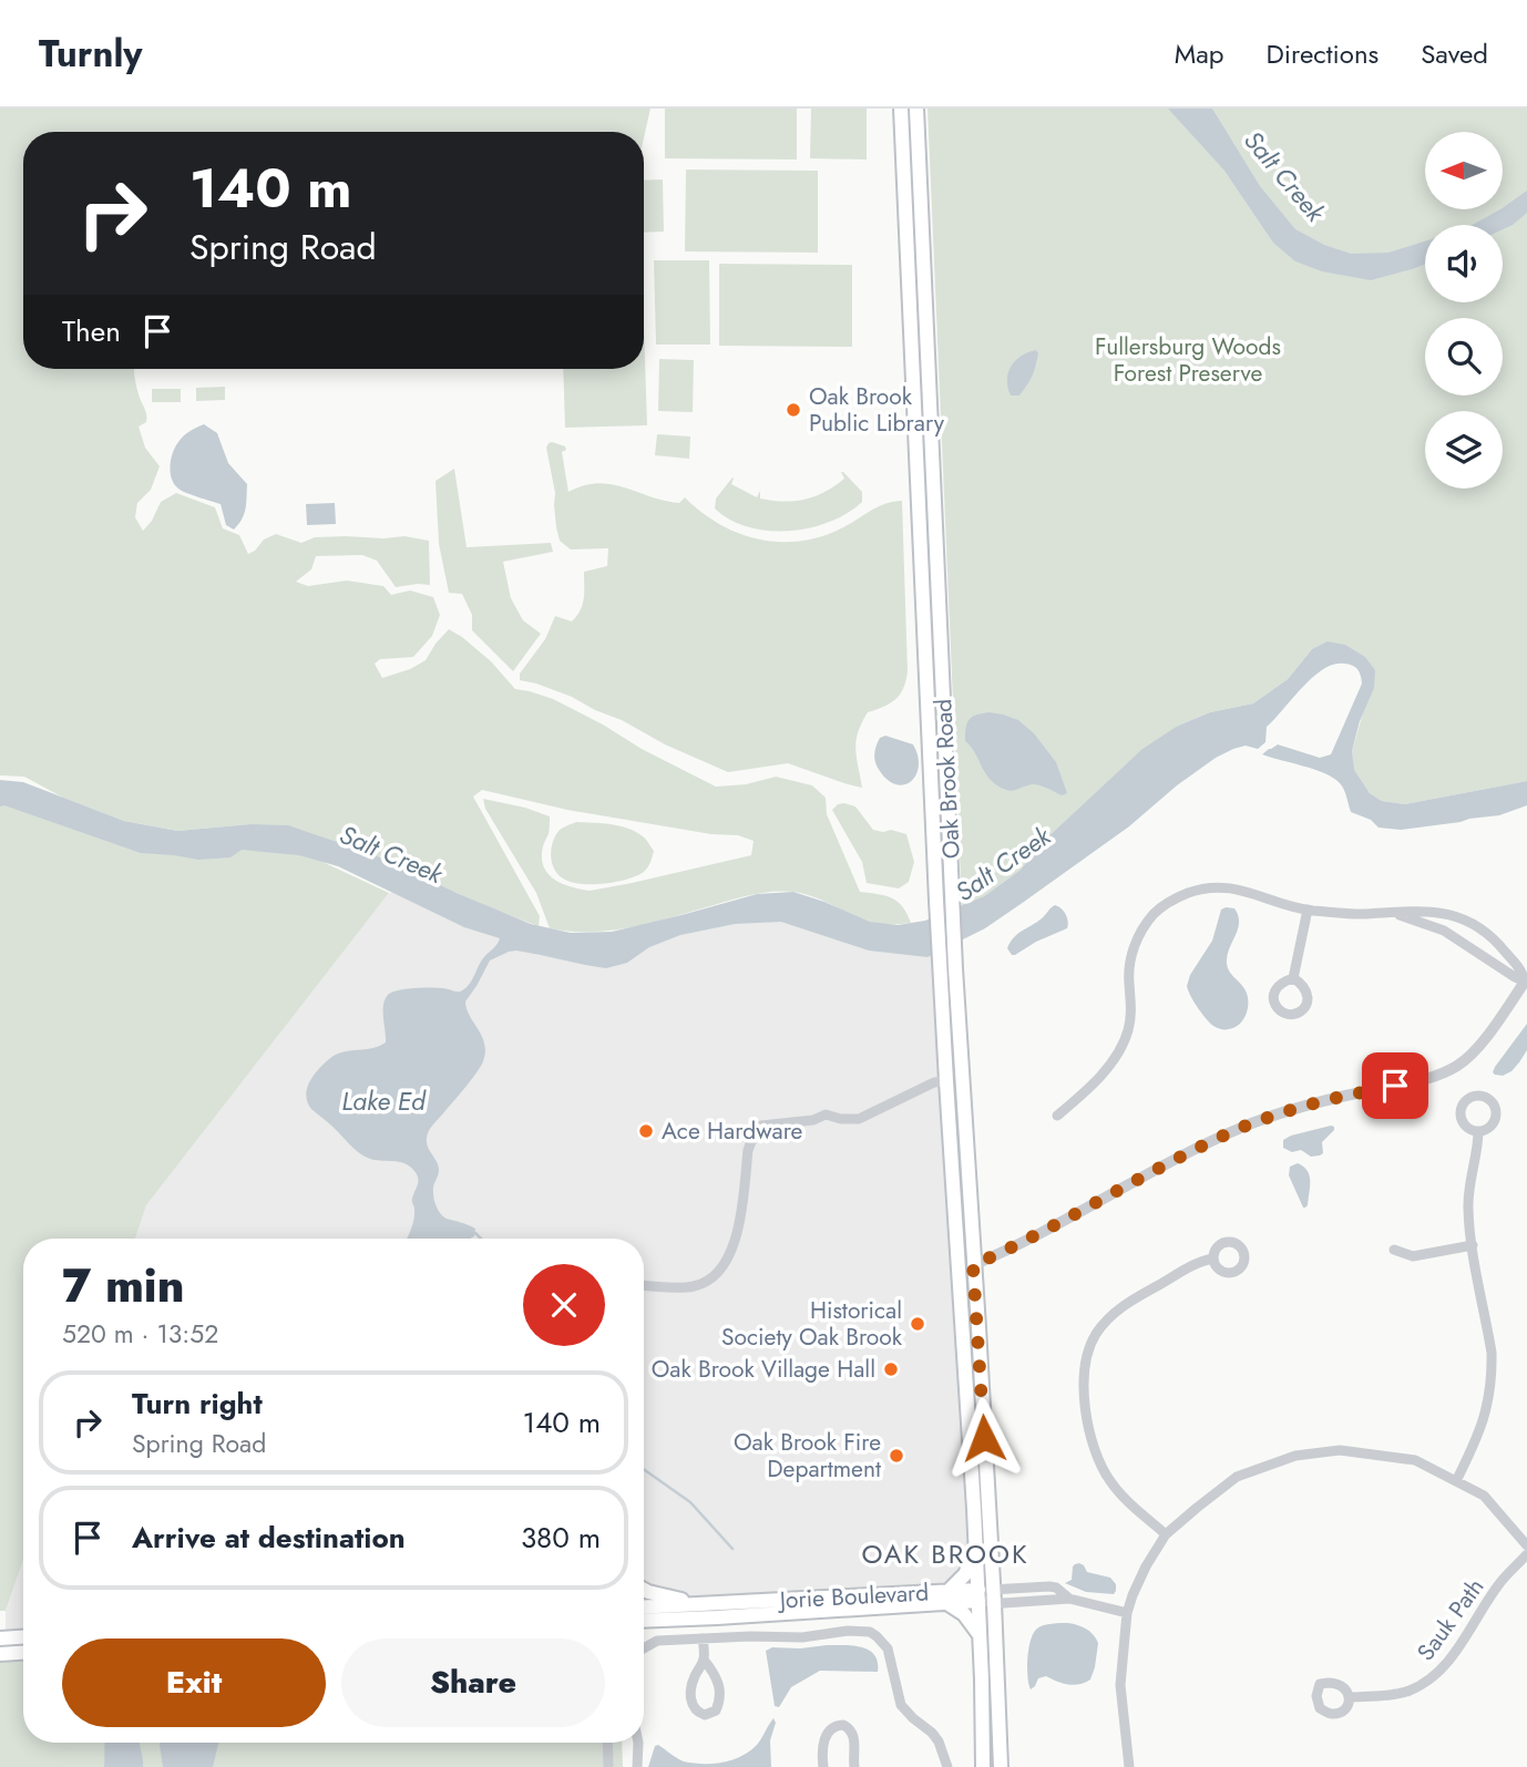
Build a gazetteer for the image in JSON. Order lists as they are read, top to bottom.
{
  "streets": {
    "main road": ["Oak Brook Road", "Jorie Boulevard"],
    "street": ["Sauk Path"]
  },
  "crossings": [
    ["Oak Brook Road", "Jorie Boulevard"]
  ],
  "districts": ["OAK BROOK"],
  "water": ["Salt Creek", "Lake Ed"],
  "parks": ["Fullersburg Woods Forest Preserve"],
  "places": [
    "Oak Brook Public Library",
    "Ace Hardware",
    "Historical Society Oak Brook",
    "Oak Brook Village Hall",
    "Oak Brook Fire Department"
  ],
  "north": "left",
  "page": {
    "header": "Turnly",
    "nav": ["Map", "Directions", "Saved"],
    "turn": ["140 m", "Spring Road"],
    "then": "Then",
    "heading": ["7 min", "520 m · 13:52"],
    "list": [
      {
        "name": "Turn right",
        "note": "Spring Road",
        "value": "140 m"
      },
      {
        "name": "Arrive at destination",
        "value": "380 m"
      }
    ],
    "buttons": ["Exit", "Share"]
  }
}
